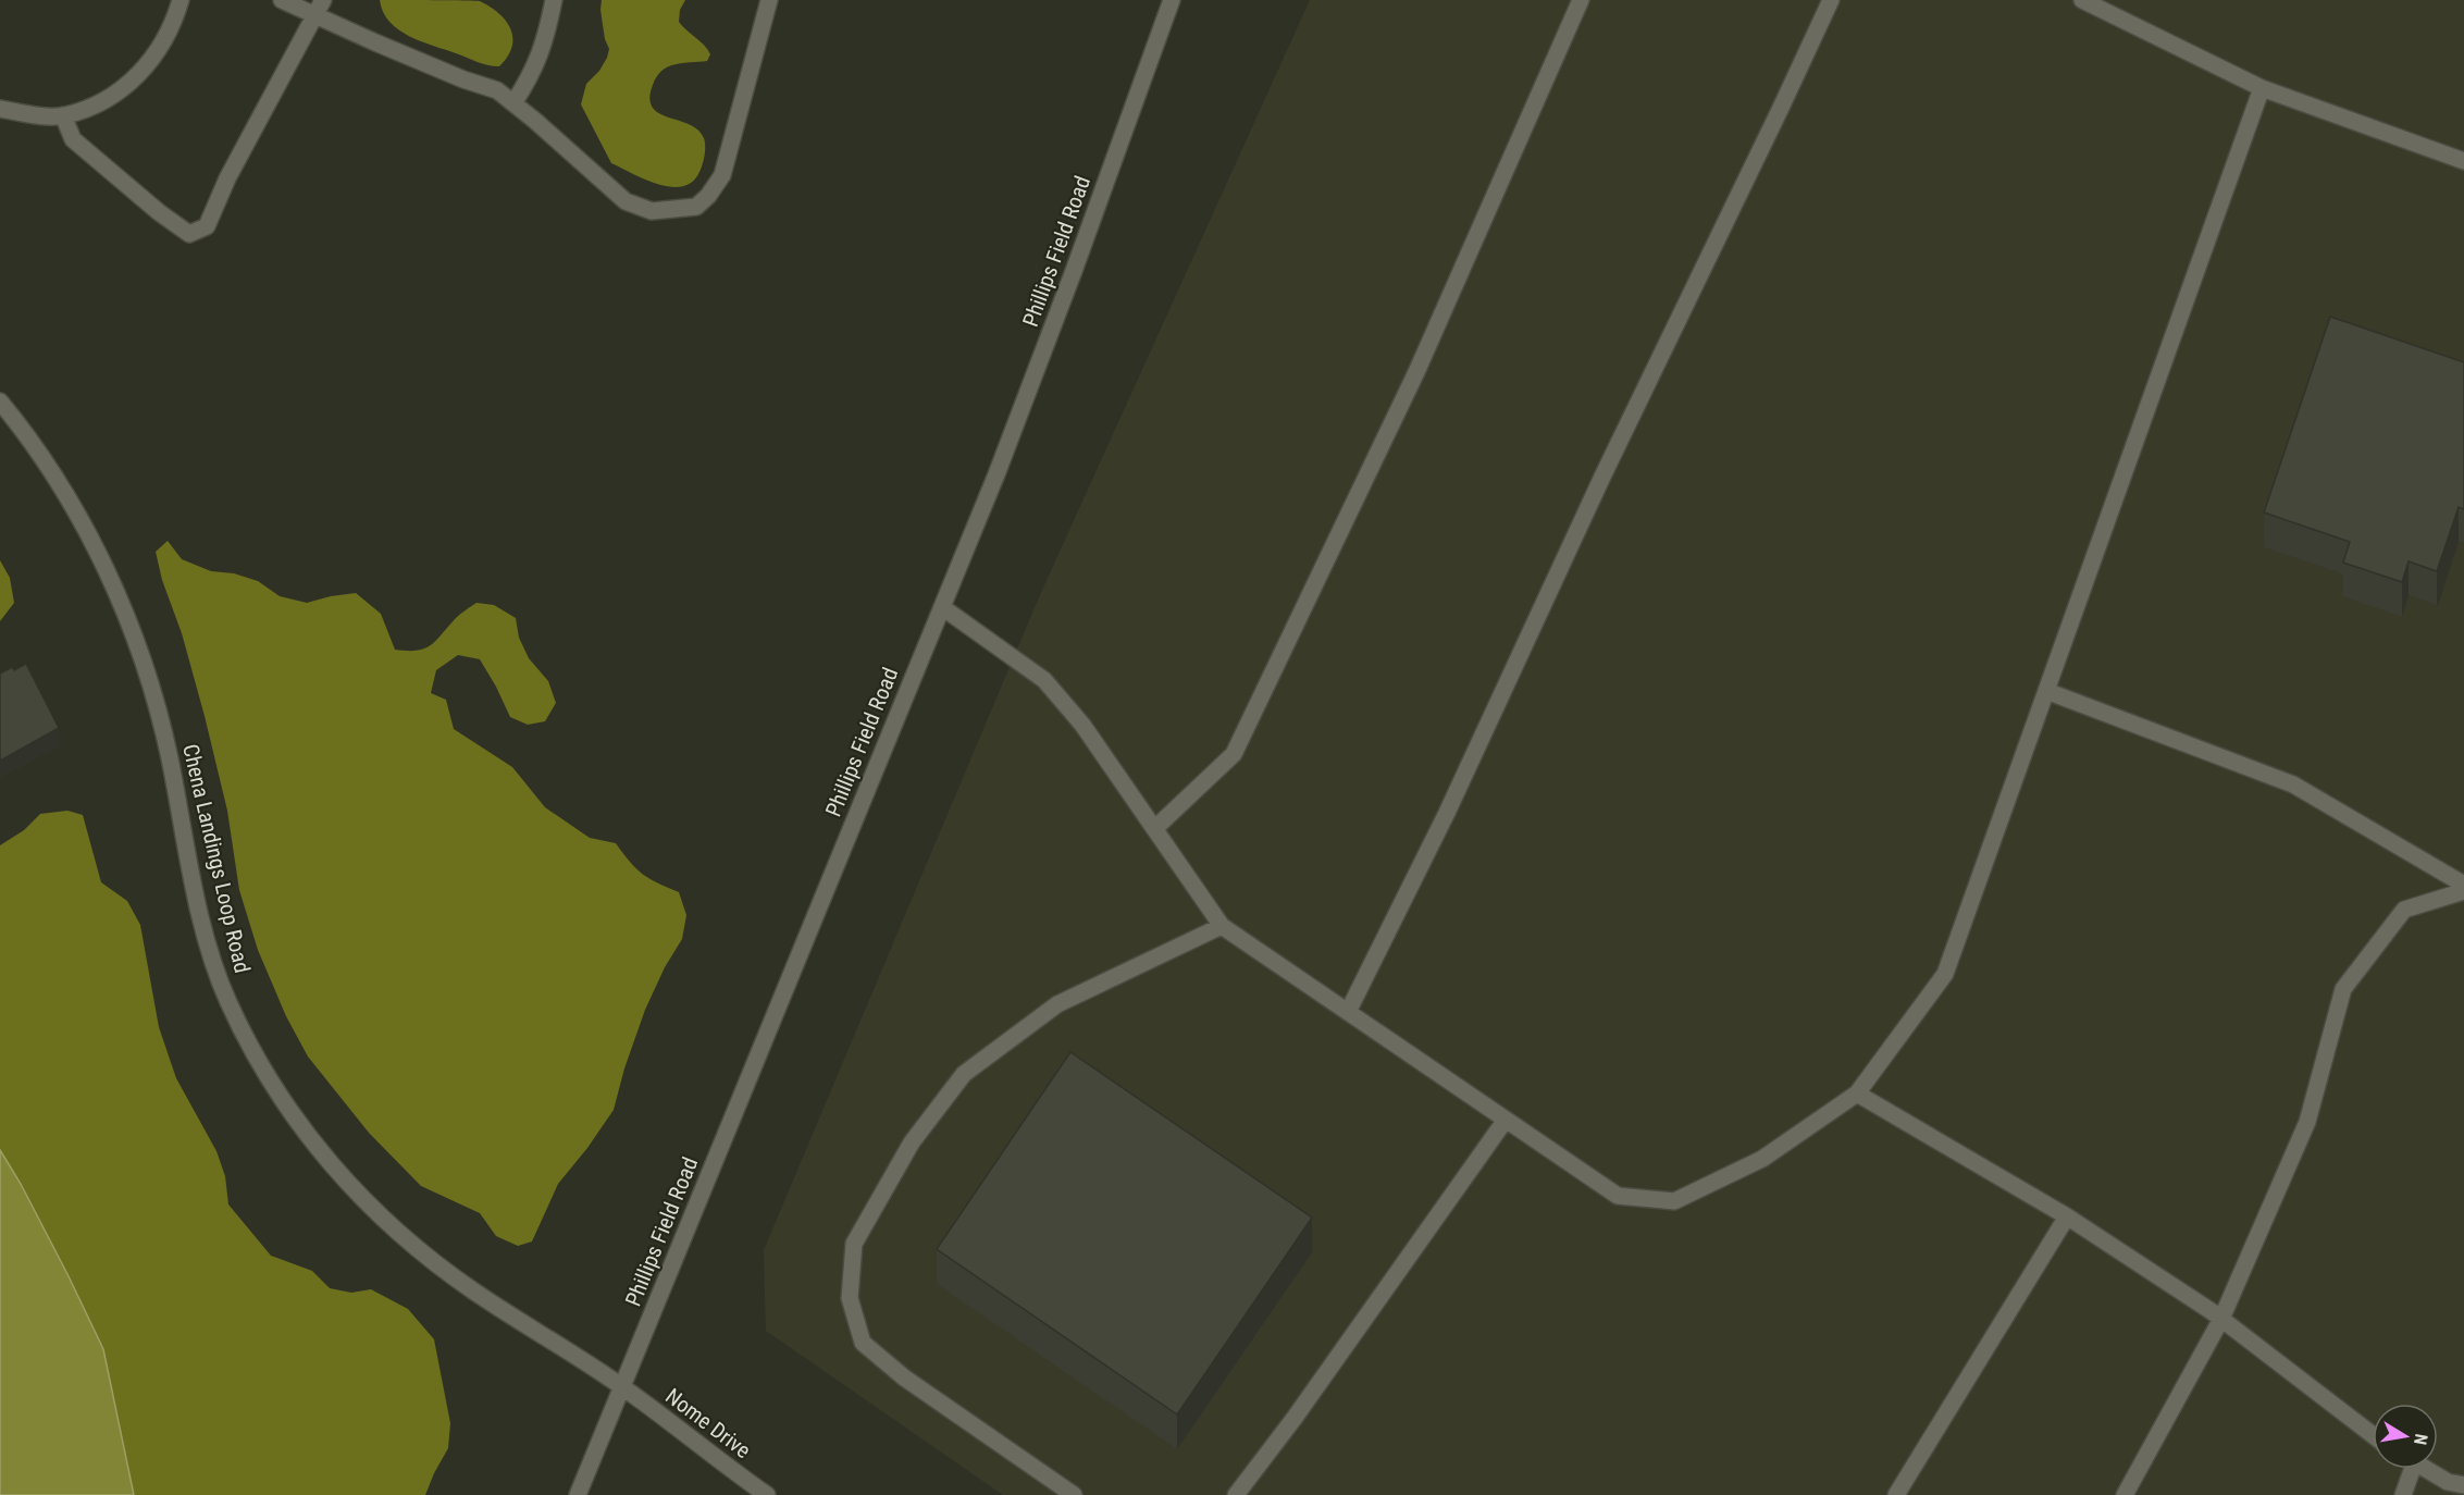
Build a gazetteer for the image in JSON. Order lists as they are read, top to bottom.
{
  "streets": {
    "street": ["Phillips Field Road", "Chena Landings Loop Road", "Nome Drive"]
  },
  "crossings": [
    ["Phillips Field Road", "Chena Landings Loop Road"],
    ["Phillips Field Road", "Nome Drive"],
    ["Chena Landings Loop Road", "Nome Drive"]
  ],
  "north": "right"
}
